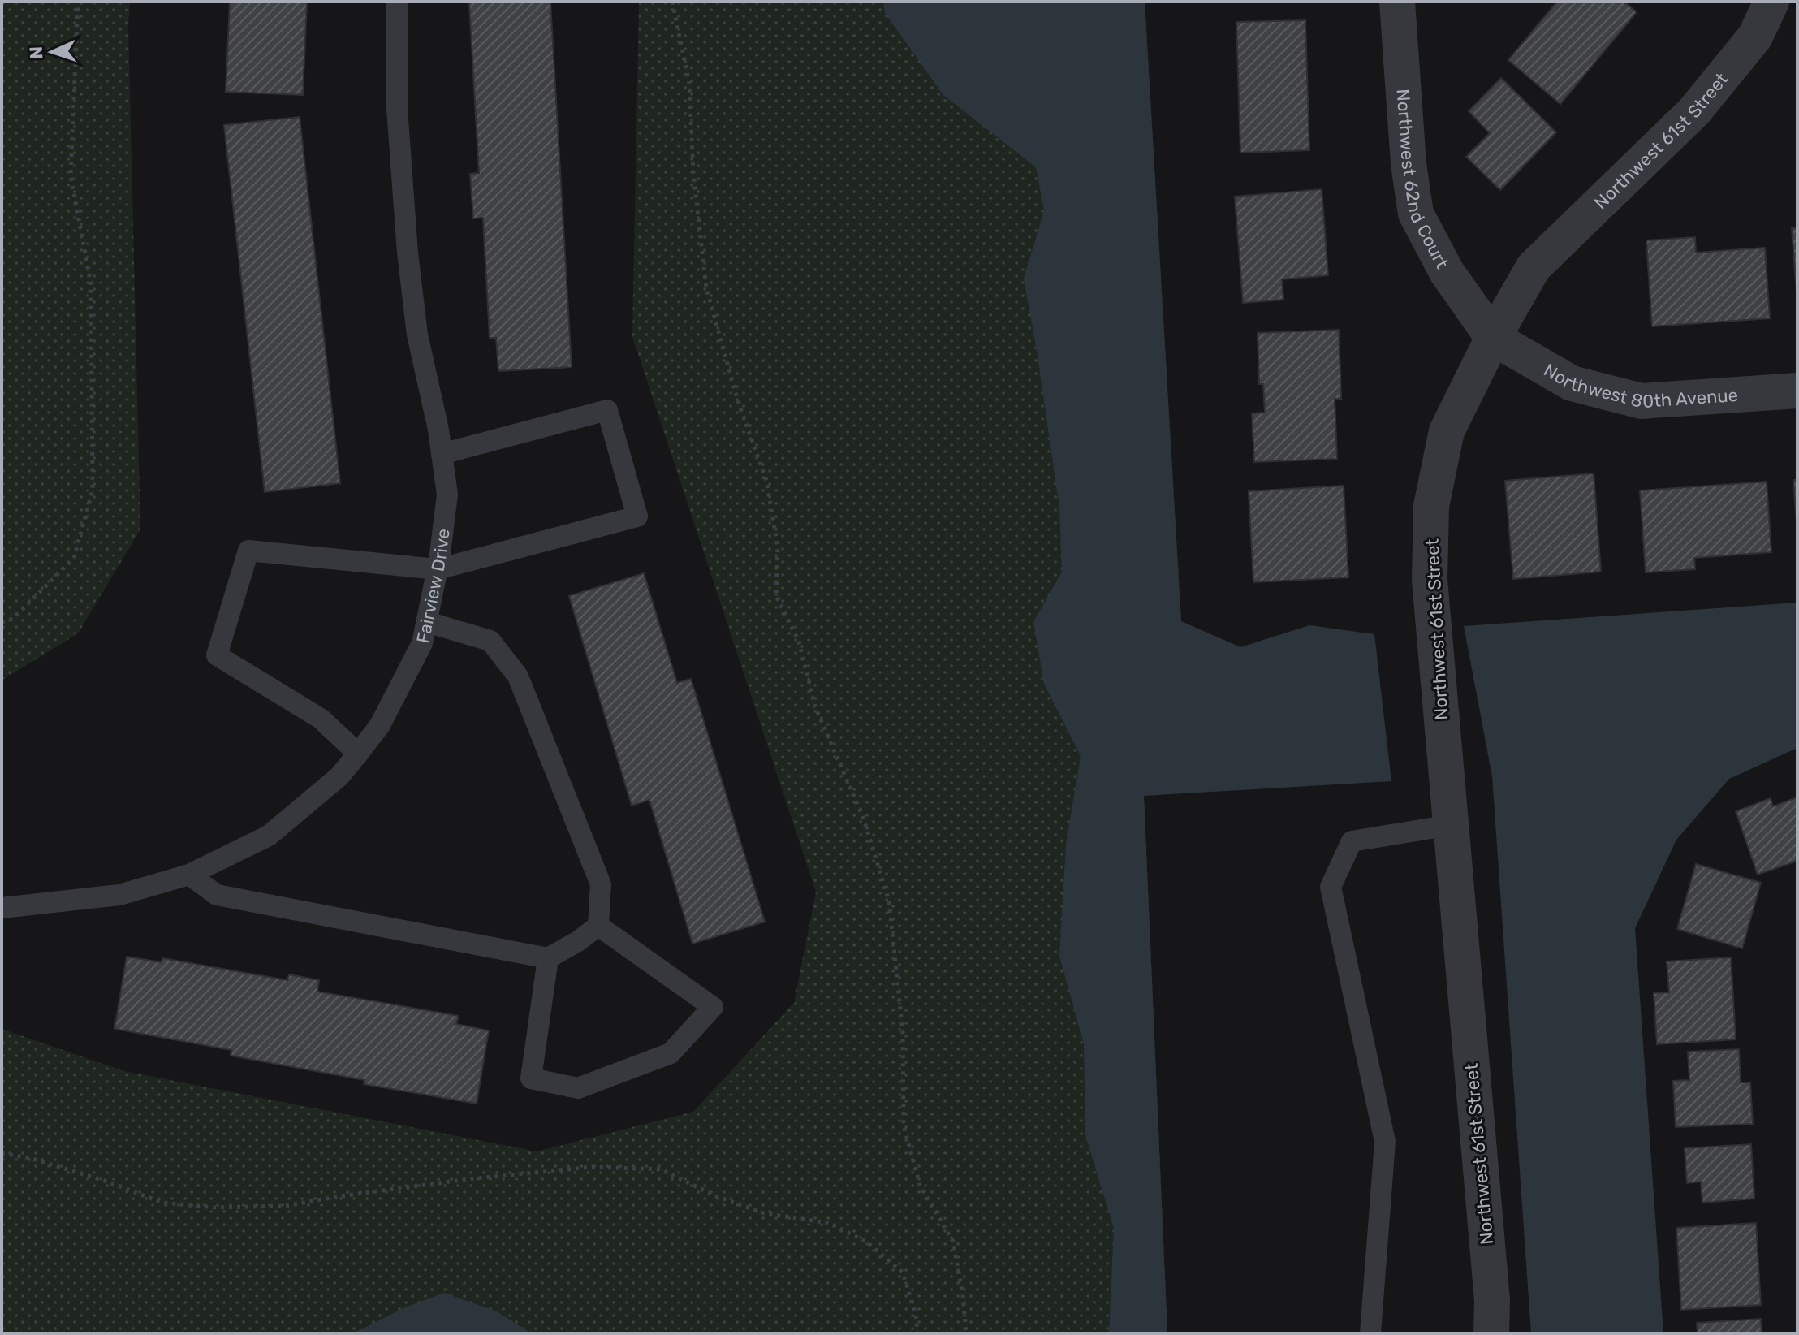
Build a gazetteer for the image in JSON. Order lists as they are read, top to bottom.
{
  "streets": {
    "street": ["Northwest 61st Street", "Northwest 62nd Court", "Northwest 80th Avenue"],
    "lane": ["Fairview Drive"]
  },
  "crossings": [
    ["Northwest 61st Street", "Northwest 62nd Court"],
    ["Northwest 61st Street", "Northwest 80th Avenue"],
    ["Northwest 62nd Court", "Northwest 80th Avenue"]
  ],
  "north": "left"
}
